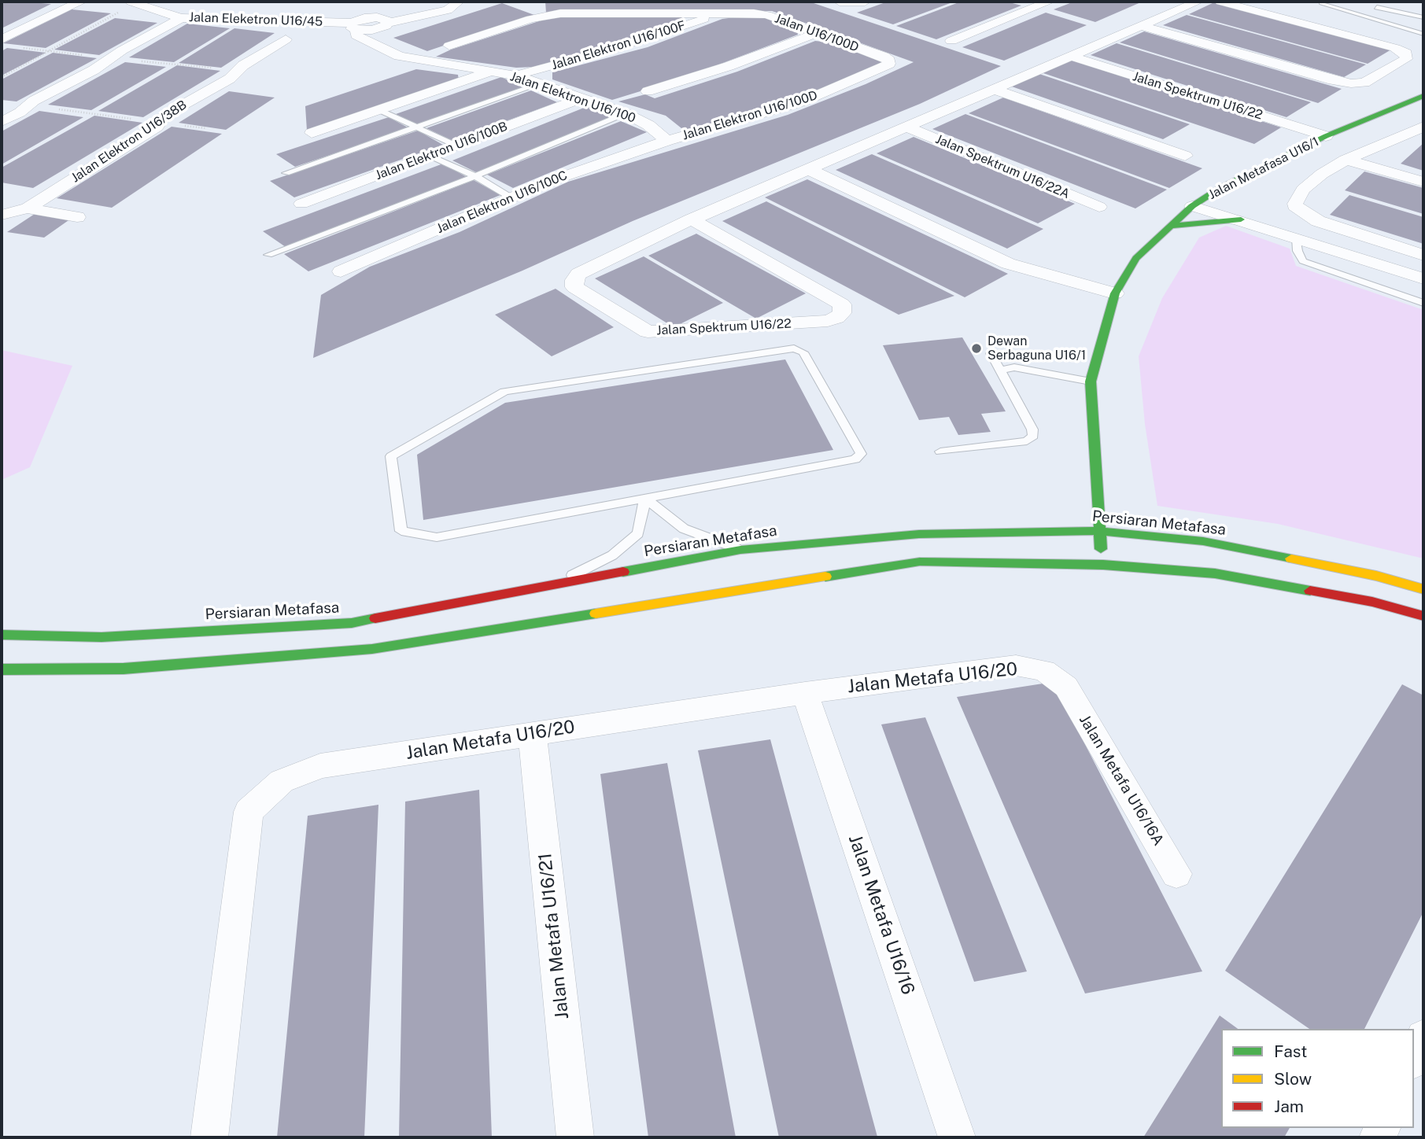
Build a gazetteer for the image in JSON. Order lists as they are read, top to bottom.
{
  "streets": {
    "main road": ["Jalan Metafasa U16/1", "Persiaran Metafasa"],
    "street": [
      "Jalan Eleketron U16/45",
      "Jalan U16/100D",
      "Jalan Elektron U16/100F",
      "Jalan Spektrum U16/22",
      "Jalan Elektron U16/100",
      "Jalan Elektron U16/100D",
      "Jalan Elektron U16/38B",
      "Jalan Elektron U16/100B",
      "Jalan Spektrum U16/22A",
      "Jalan Elektron U16/100C",
      "Jalan Metafa U16/20",
      "Jalan Metafa U16/16A",
      "Jalan Metafa U16/16",
      "Jalan Metafa U16/21"
    ]
  },
  "crossings": [
    ["Jalan Eleketron U16/45", "Jalan Elektron U16/100"],
    ["Jalan U16/100D", "Jalan Elektron U16/100F"],
    ["Jalan U16/100D", "Jalan Elektron U16/100D"],
    ["Jalan Elektron U16/100F", "Jalan Elektron U16/100"],
    ["Jalan Spektrum U16/22", "Jalan Spektrum U16/22A"],
    ["Jalan Spektrum U16/22", "Jalan Metafasa U16/1"],
    ["Jalan Elektron U16/100", "Jalan Elektron U16/100D"],
    ["Jalan Elektron U16/100", "Jalan Elektron U16/100B"],
    ["Jalan Elektron U16/100", "Jalan Elektron U16/100C"],
    ["Jalan Elektron U16/100D", "Jalan Elektron U16/100C"],
    ["Jalan Metafasa U16/1", "Persiaran Metafasa"],
    ["Jalan Metafa U16/20", "Jalan Metafa U16/16A"],
    ["Jalan Metafa U16/20", "Jalan Metafa U16/16"],
    ["Jalan Metafa U16/20", "Jalan Metafa U16/21"]
  ],
  "places": ["Dewan Serbaguna U16/1"],
  "legend": ["Fast", "Slow", "Jam"]
}
